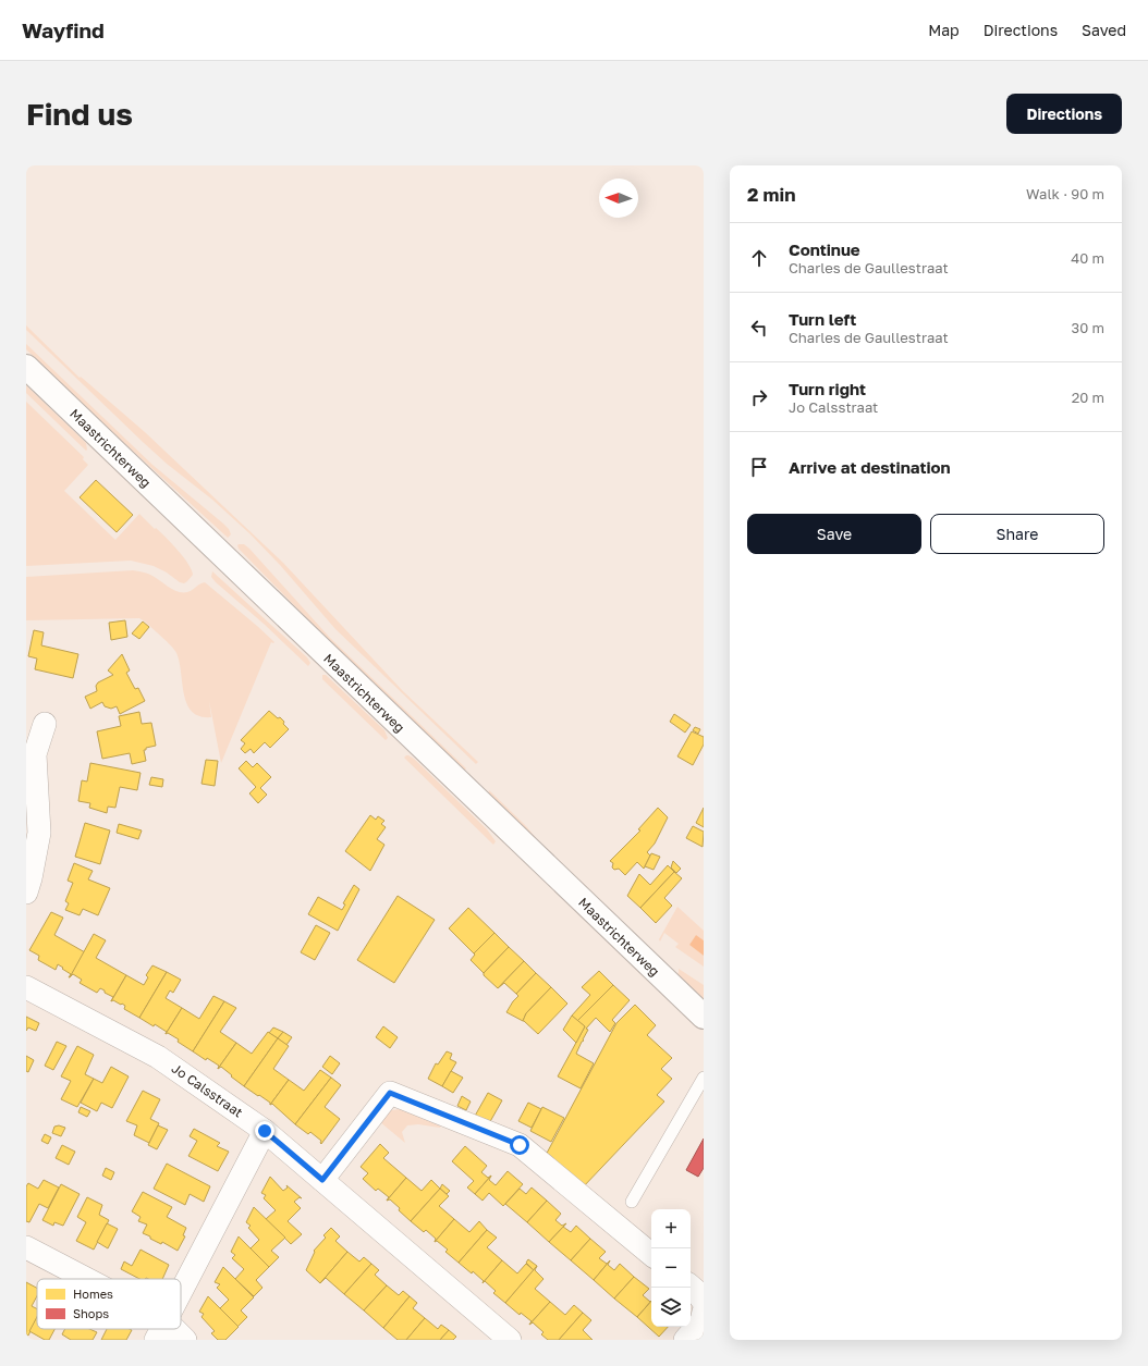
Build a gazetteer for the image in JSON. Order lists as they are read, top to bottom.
{
  "streets": {
    "main road": ["Maastrichterweg"],
    "street": ["Jo Calsstraat"]
  },
  "legend": ["Homes", "Shops"],
  "north": "left",
  "page": {
    "header": "Wayfind",
    "nav": ["Map", "Directions", "Saved"],
    "buttons": [
      "Directions",
      ["Save", "Share"]
    ],
    "title": "Find us",
    "heading": ["2 min", "Walk · 90 m"],
    "list": [
      ["Continue", "Charles de Gaullestraat", "40 m"],
      ["Turn left", "Charles de Gaullestraat", "30 m"],
      ["Turn right", "Jo Calsstraat", "20 m"],
      "Arrive at destination"
    ],
    "map_buttons": ["+", "−"]
  }
}
